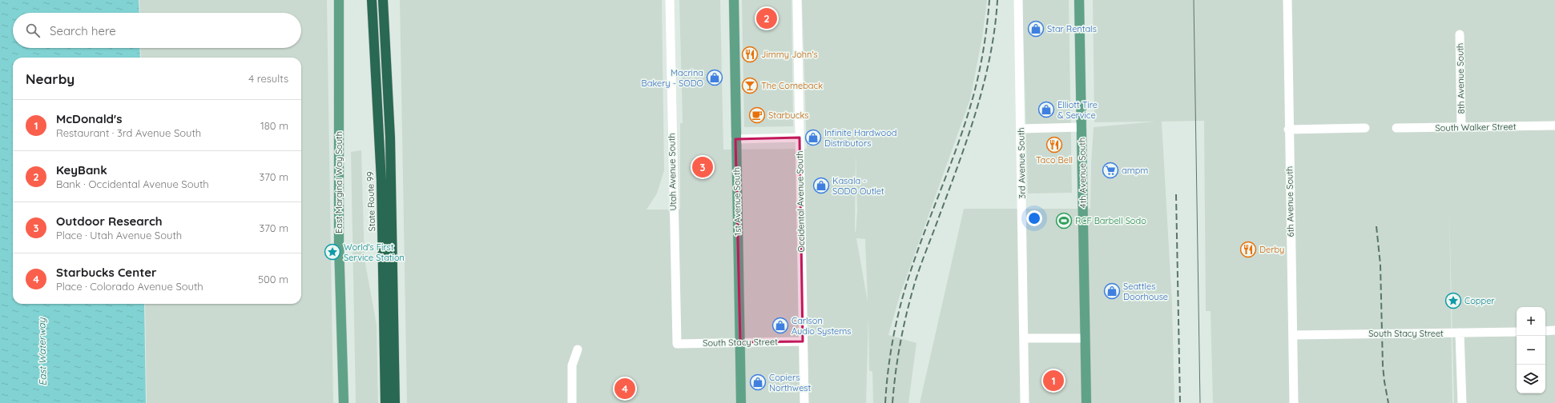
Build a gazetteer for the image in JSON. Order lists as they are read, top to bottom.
{
  "streets": {
    "highway": ["State Route 99"],
    "main road": ["4th Avenue South", "East Marginal Way South", "1st Avenue South"],
    "street": [
      "8th Avenue South",
      "South Walker Street",
      "3rd Avenue South",
      "Utah Avenue South",
      "Occidental Avenue South",
      "6th Avenue South",
      "South Stacy Street"
    ]
  },
  "crossings": [
    ["8th Avenue South", "South Walker Street"],
    ["Utah Avenue South", "South Stacy Street"],
    ["1st Avenue South", "South Stacy Street"],
    ["Occidental Avenue South", "South Stacy Street"],
    ["6th Avenue South", "South Stacy Street"]
  ],
  "water": ["East Waterway"],
  "places": {
    "shop": [
      "Star Rentals",
      "Macrina Bakery - SODO",
      "Elliott Tire & Service",
      "Infinite Hardwood Distributors",
      "Kasala - SODO Outlet",
      "Seattles Doorhouse",
      "Carlson Audio Systems",
      "Copiers Northwest"
    ],
    "restaurant": ["Jimmy John's", "Taco Bell", "Derby"],
    "bar": ["The Comeback"],
    "cafe": ["Starbucks"],
    "supermarket": ["ampm"],
    "sports": ["RCF Barbell Sodo"],
    "place": ["World's First Service Station", "Copper"]
  },
  "page": {
    "pins": [
      "2",
      "3",
      "1",
      "4"
    ],
    "search": "Search here",
    "heading": ["Nearby", "4 results"],
    "list": [
      {
        "mark": "1",
        "name": "McDonald's",
        "note": "Restaurant · 3rd Avenue South",
        "value": "180 m"
      },
      {
        "mark": "2",
        "name": "KeyBank",
        "note": "Bank · Occidental Avenue South",
        "value": "370 m"
      },
      {
        "mark": "3",
        "name": "Outdoor Research",
        "note": "Place · Utah Avenue South",
        "value": "370 m"
      },
      {
        "mark": "4",
        "name": "Starbucks Center",
        "note": "Place · Colorado Avenue South",
        "value": "500 m"
      }
    ],
    "map_buttons": ["+", "−"]
  }
}
